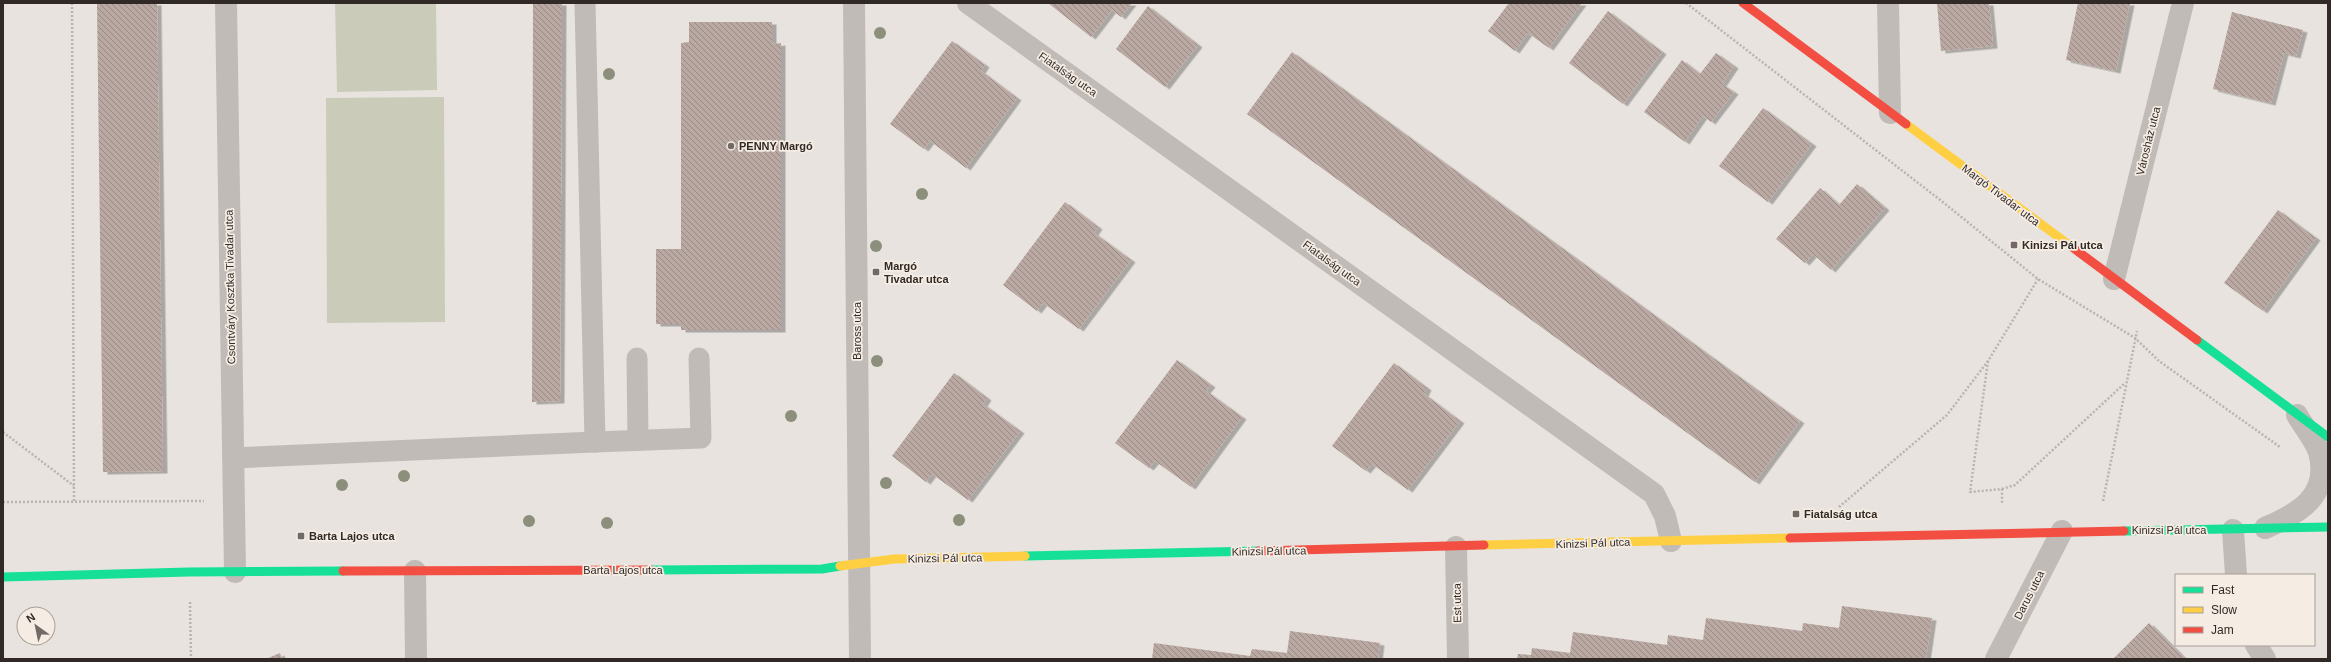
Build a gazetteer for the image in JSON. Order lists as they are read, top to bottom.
{
  "streets": {
    "street": [
      "Fiatalság utca",
      "Városház utca",
      "Margó Tivadar utca",
      "Csontváry Kosztka Tivadar utca",
      "Baross utca",
      "Kinizsi Pál utca",
      "Barta Lajos utca",
      "Darus utca",
      "Est utca"
    ]
  },
  "crossings": [
    ["Fiatalság utca", "Kinizsi Pál utca"],
    ["Városház utca", "Margó Tivadar utca"],
    ["Margó Tivadar utca", "Kinizsi Pál utca"],
    ["Csontváry Kosztka Tivadar utca", "Barta Lajos utca"],
    ["Baross utca", "Kinizsi Pál utca"],
    ["Baross utca", "Barta Lajos utca"],
    ["Kinizsi Pál utca", "Barta Lajos utca"],
    ["Kinizsi Pál utca", "Darus utca"],
    ["Kinizsi Pál utca", "Est utca"]
  ],
  "places": {
    "other": ["PENNY Margó"],
    "transit": [
      "Kinizsi Pál utca",
      "Margó Tivadar utca",
      "Fiatalság utca",
      "Barta Lajos utca"
    ]
  },
  "legend": ["Fast", "Slow", "Jam"],
  "north": "top left"
}
